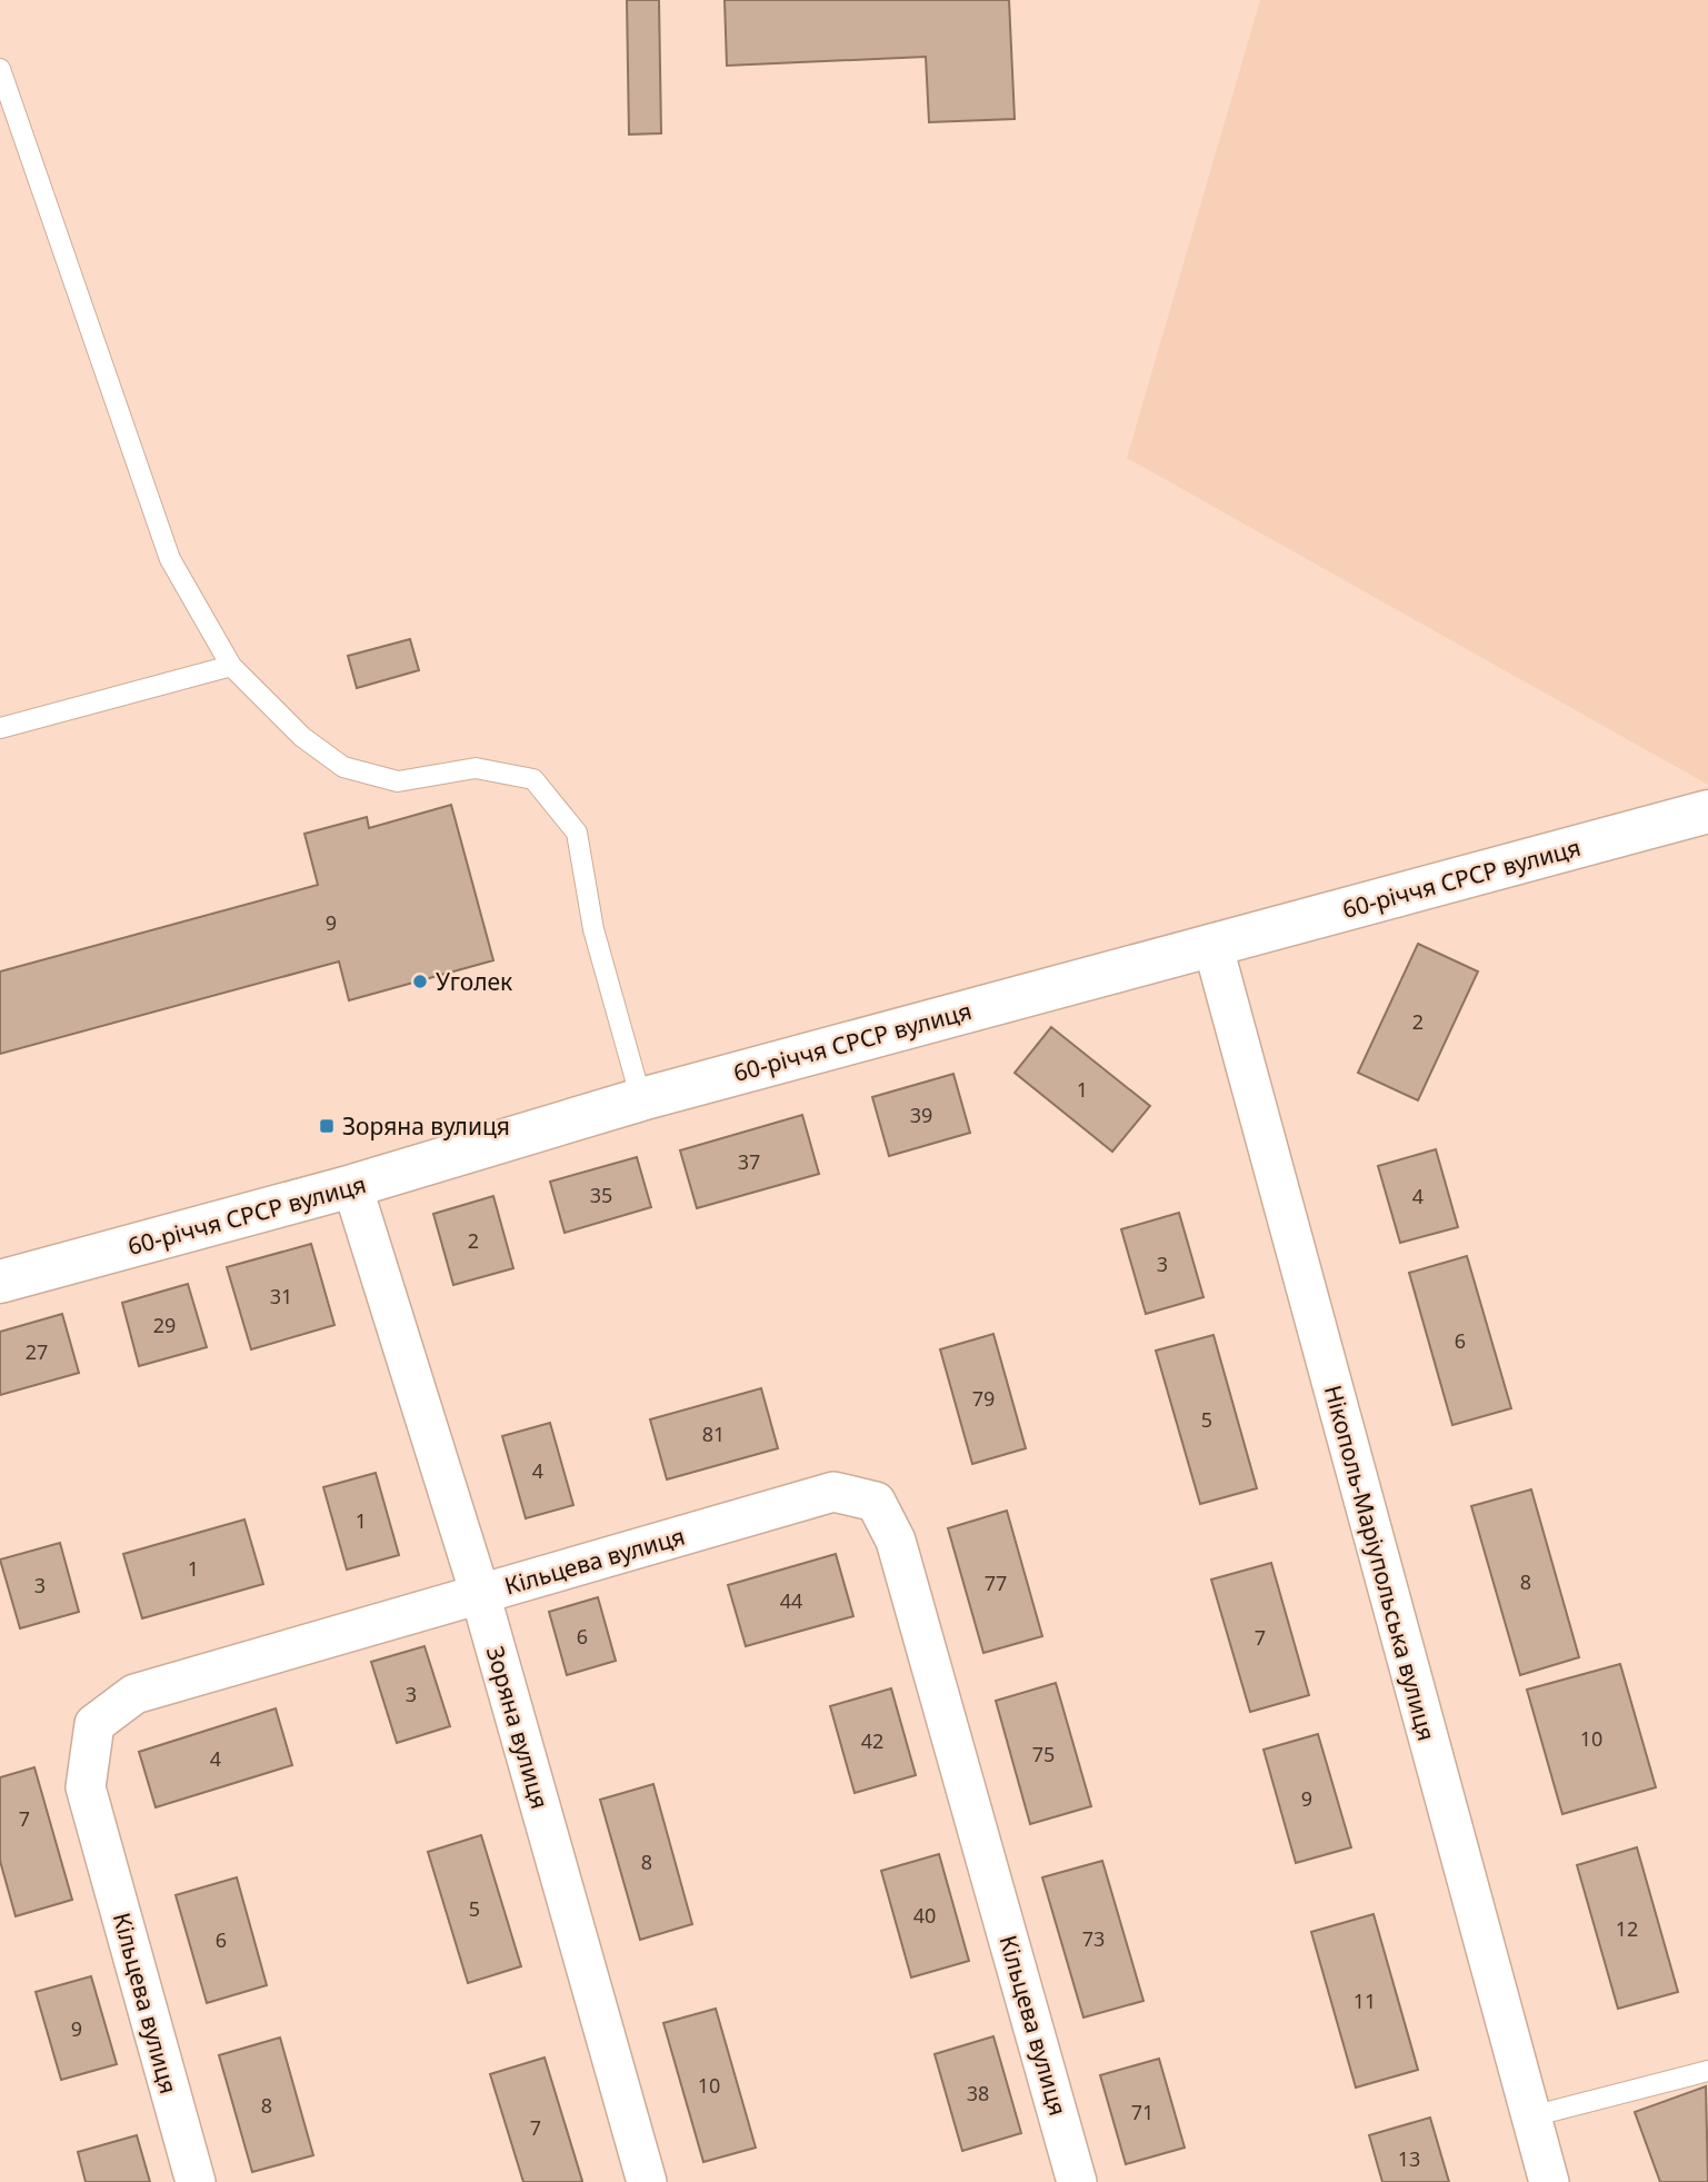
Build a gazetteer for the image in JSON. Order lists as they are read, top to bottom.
{
  "streets": {
    "street": [
      "60-річчя СРСР вулиця",
      "Кільцева вулиця",
      "Нікополь-Маріупольська вулиця",
      "Зоряна вулиця"
    ]
  },
  "crossings": [
    ["60-річчя СРСР вулиця", "Нікополь-Маріупольська вулиця"],
    ["60-річчя СРСР вулиця", "Зоряна вулиця"],
    ["Кільцева вулиця", "Зоряна вулиця"]
  ],
  "places": {
    "other": ["Уголек"],
    "transit": ["Зоряна вулиця"]
  },
  "house_numbers": [
    "9",
    "2",
    "1",
    "39",
    "37",
    "35",
    "4",
    "2",
    "3",
    "31",
    "29",
    "6",
    "27",
    "79",
    "5",
    "81",
    "4",
    "1",
    "1",
    "8",
    "77",
    "3",
    "44",
    "6",
    "7",
    "3",
    "10",
    "42",
    "75",
    "4",
    "9",
    "7",
    "8",
    "5",
    "40",
    "12",
    "73",
    "6",
    "11",
    "9",
    "10",
    "38",
    "8",
    "71",
    "7",
    "13"
  ]
}
